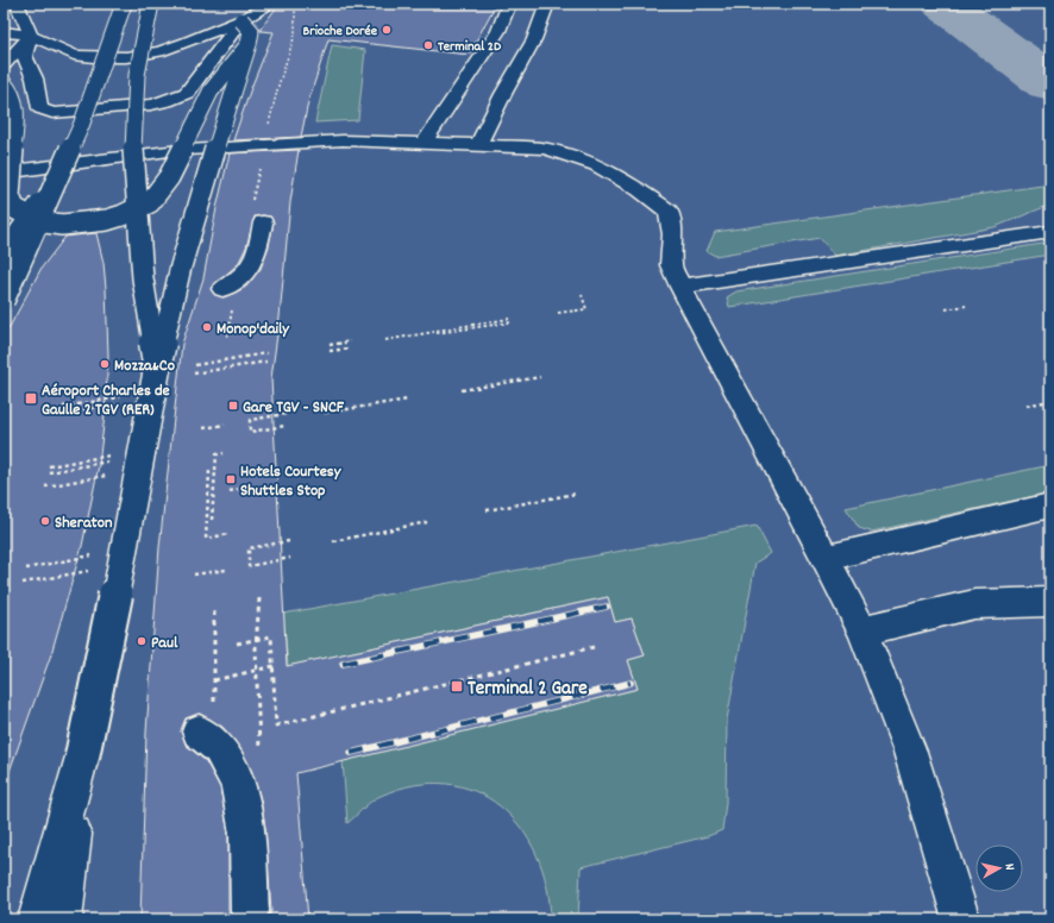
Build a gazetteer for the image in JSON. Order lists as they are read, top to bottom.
{
  "places": {
    "other": [
      "Brioche Dorée",
      "Terminal 2D",
      "Monop'daily",
      "Mozza&Co",
      "Sheraton",
      "Paul"
    ],
    "transit": [
      "Aéroport Charles de Gaulle 2 TGV (RER)",
      "Gare TGV - SNCF",
      "Hotels Courtesy Shuttles Stop",
      "Terminal 2 Gare"
    ]
  },
  "north": "right"
}
